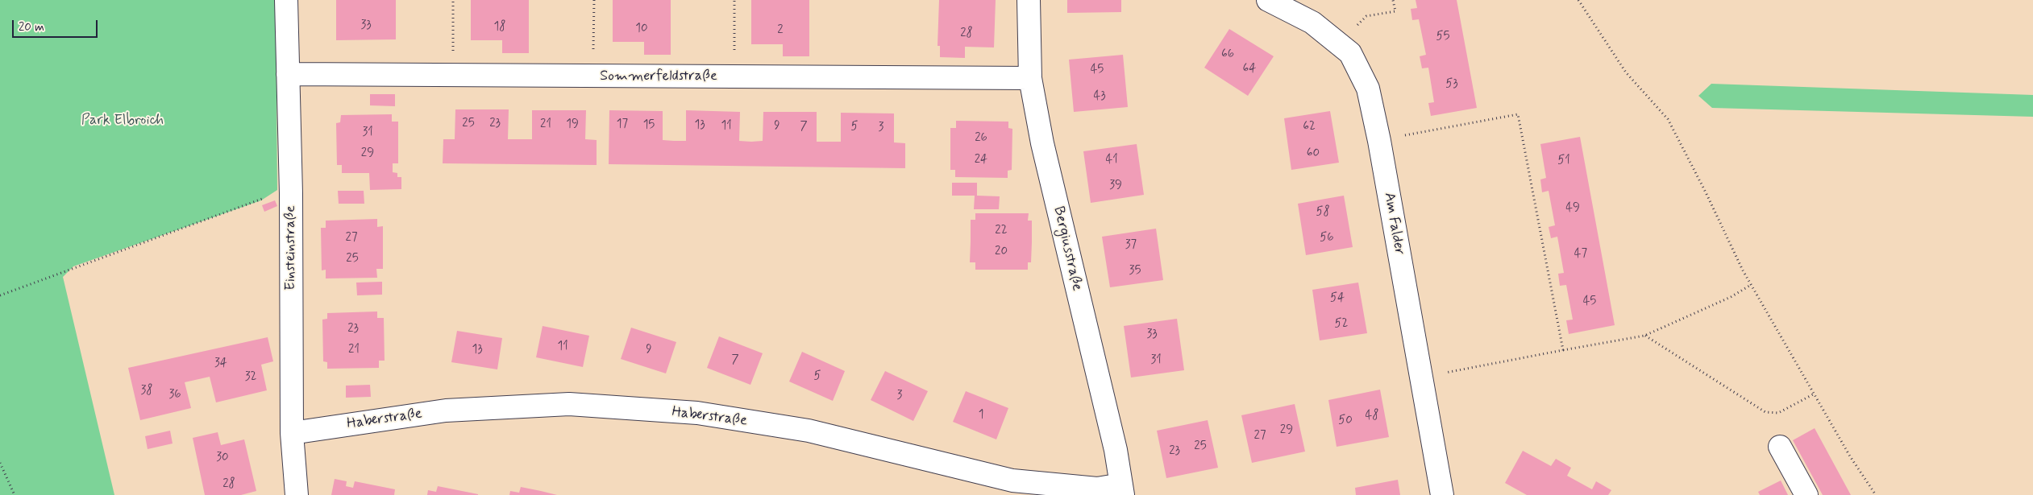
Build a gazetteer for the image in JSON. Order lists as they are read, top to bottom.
{
  "streets": {
    "street": [
      "Sommerfeldstraße",
      "Am Falder",
      "Einsteinstraße",
      "Bergiusstraße",
      "Haberstraße"
    ]
  },
  "crossings": [
    ["Sommerfeldstraße", "Einsteinstraße"],
    ["Sommerfeldstraße", "Bergiusstraße"],
    ["Einsteinstraße", "Haberstraße"],
    ["Bergiusstraße", "Haberstraße"]
  ],
  "parks": ["Park Elbroich"],
  "house_numbers": [
    "33",
    "18",
    "10",
    "2",
    "28",
    "55",
    "66",
    "64",
    "45",
    "53",
    "43",
    "25",
    "23",
    "21",
    "19",
    "17",
    "15",
    "13",
    "11",
    "9",
    "7",
    "5",
    "62",
    "3",
    "31",
    "26",
    "29",
    "60",
    "24",
    "41",
    "51",
    "39",
    "49",
    "58",
    "22",
    "27",
    "56",
    "37",
    "20",
    "47",
    "25",
    "35",
    "54",
    "45",
    "52",
    "23",
    "33",
    "11",
    "21",
    "13",
    "9",
    "7",
    "31",
    "34",
    "5",
    "32",
    "38",
    "36",
    "3",
    "1",
    "48",
    "50",
    "29",
    "27",
    "25",
    "23",
    "30",
    "28"
  ],
  "scale_bar": "20 m"
}
